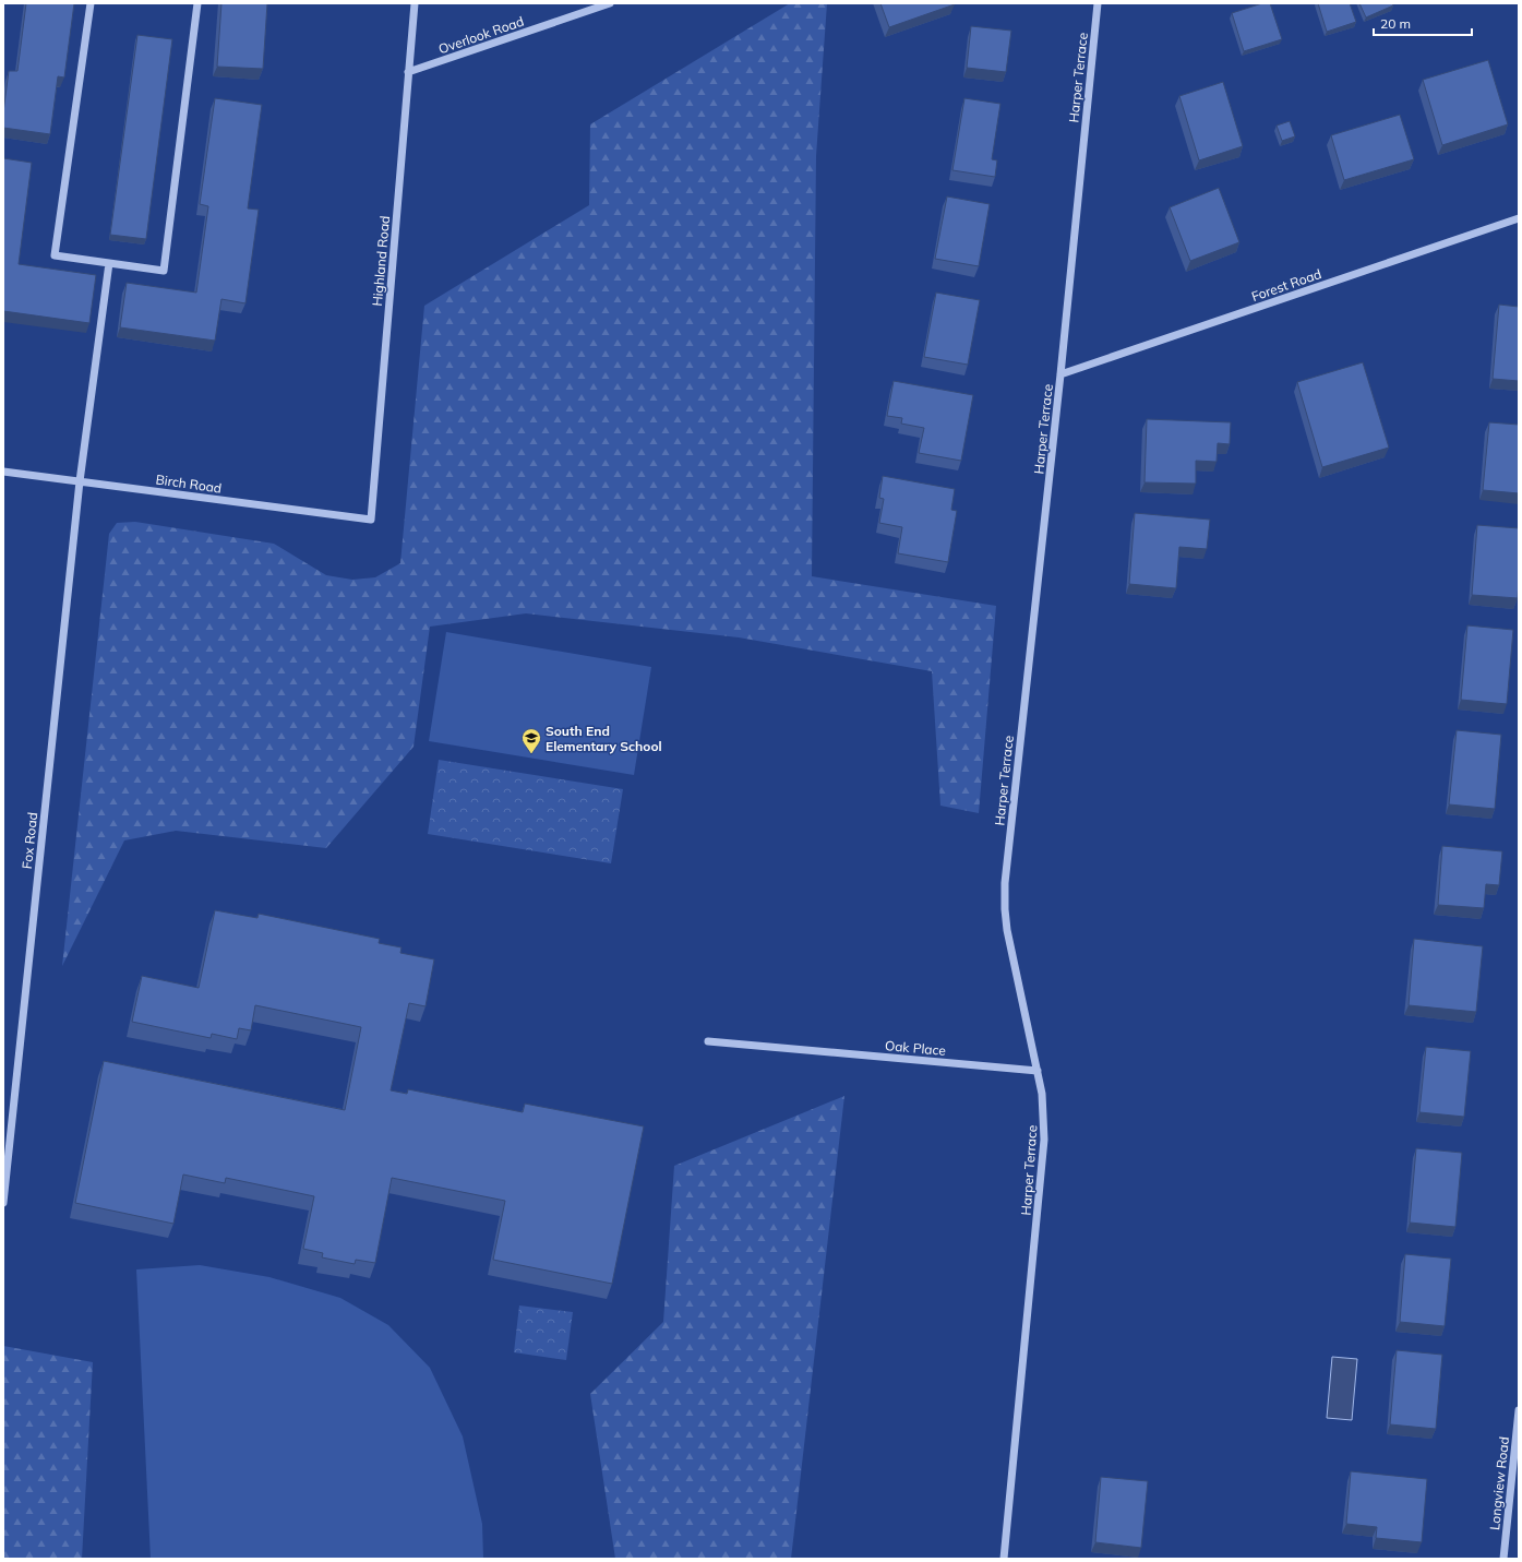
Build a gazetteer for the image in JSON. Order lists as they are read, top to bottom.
{
  "streets": {
    "street": [
      "Overlook Road",
      "Harper Terrace",
      "Highland Road",
      "Forest Road",
      "Birch Road",
      "Fox Road",
      "Oak Place",
      "Longview Road"
    ]
  },
  "crossings": [
    ["Overlook Road", "Highland Road"],
    ["Harper Terrace", "Forest Road"],
    ["Harper Terrace", "Oak Place"],
    ["Highland Road", "Birch Road"],
    ["Birch Road", "Fox Road"]
  ],
  "places": {
    "school or university": ["South End Elementary School"]
  },
  "scale_bar": "20 m"
}
